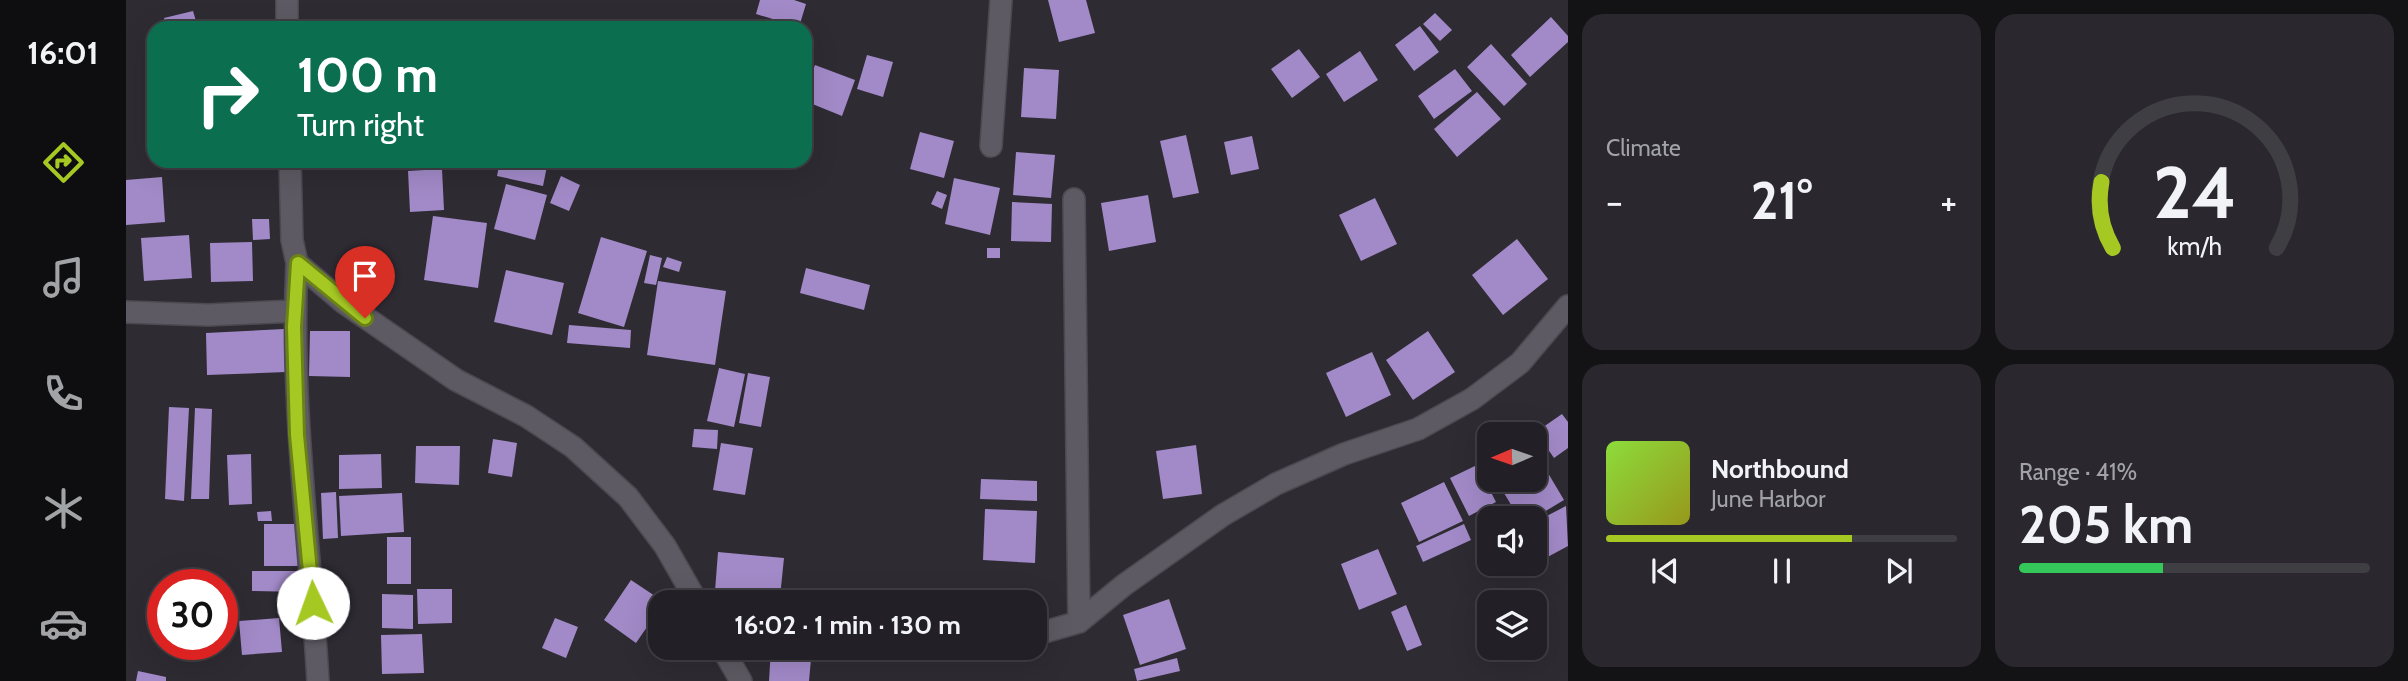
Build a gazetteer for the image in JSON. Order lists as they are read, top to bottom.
{
  "north": "left",
  "page": {
    "tabs": "16:01",
    "tile": [
      "Climate",
      ["Range · 41%", "205 km"]
    ],
    "turn": ["100 m", "Turn right"],
    "heat": ["−", "21°", "+"],
    "song": ["Northbound", "June Harbor"],
    "limit": "30",
    "trip": "16:02 · 1 min · 130 m",
    "gauge": ["24", "km/h"]
  }
}
